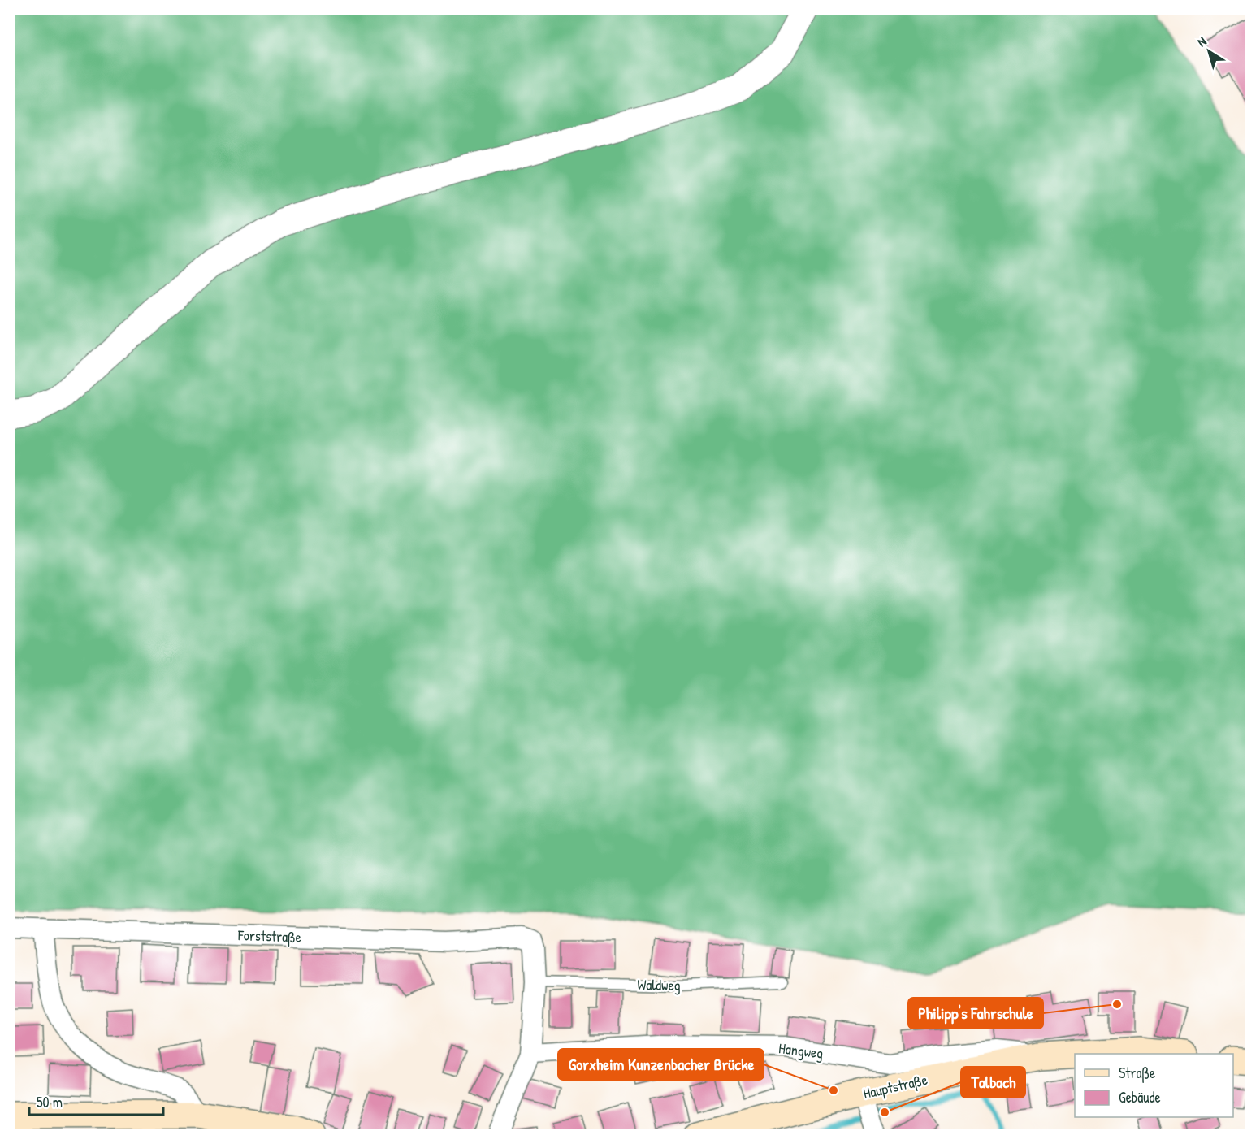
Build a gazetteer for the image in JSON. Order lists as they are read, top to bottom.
{
  "streets": {
    "main road": ["Hauptstraße"],
    "street": ["Forststraße", "Hangweg"],
    "lane": ["Waldweg"]
  },
  "crossings": [
    ["Forststraße", "Waldweg"],
    ["Hangweg", "Hauptstraße"]
  ],
  "places": ["Philipp's Fahrschule", "Gorxheim Kunzenbacher Brücke", "Talbach"],
  "legend": ["Straße", "Gebäude"],
  "scale_bar": "50 m",
  "north": "top left"
}
